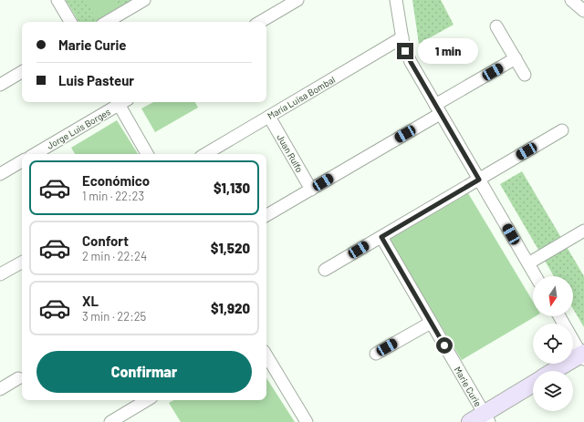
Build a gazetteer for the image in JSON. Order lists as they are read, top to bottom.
{
  "streets": {
    "street": [
      "María Luisa Bombal",
      "Jorge Luis Borges",
      "Juan Rulfo",
      "Marie Curie"
    ]
  },
  "crossings": [
    ["María Luisa Bombal", "Juan Rulfo"]
  ],
  "north": "bottom",
  "page": {
    "banner": ["Marie Curie", "Luis Pasteur"],
    "bubble": "1 min",
    "list": [
      {
        "name": "Económico",
        "note": "1 min · 22:23",
        "value": "$1,130"
      },
      {
        "name": "Confort",
        "note": "2 min · 22:24",
        "value": "$1,520"
      },
      {
        "name": "XL",
        "note": "3 min · 22:25",
        "value": "$1,920"
      }
    ],
    "buttons": "Confirmar"
  }
}
